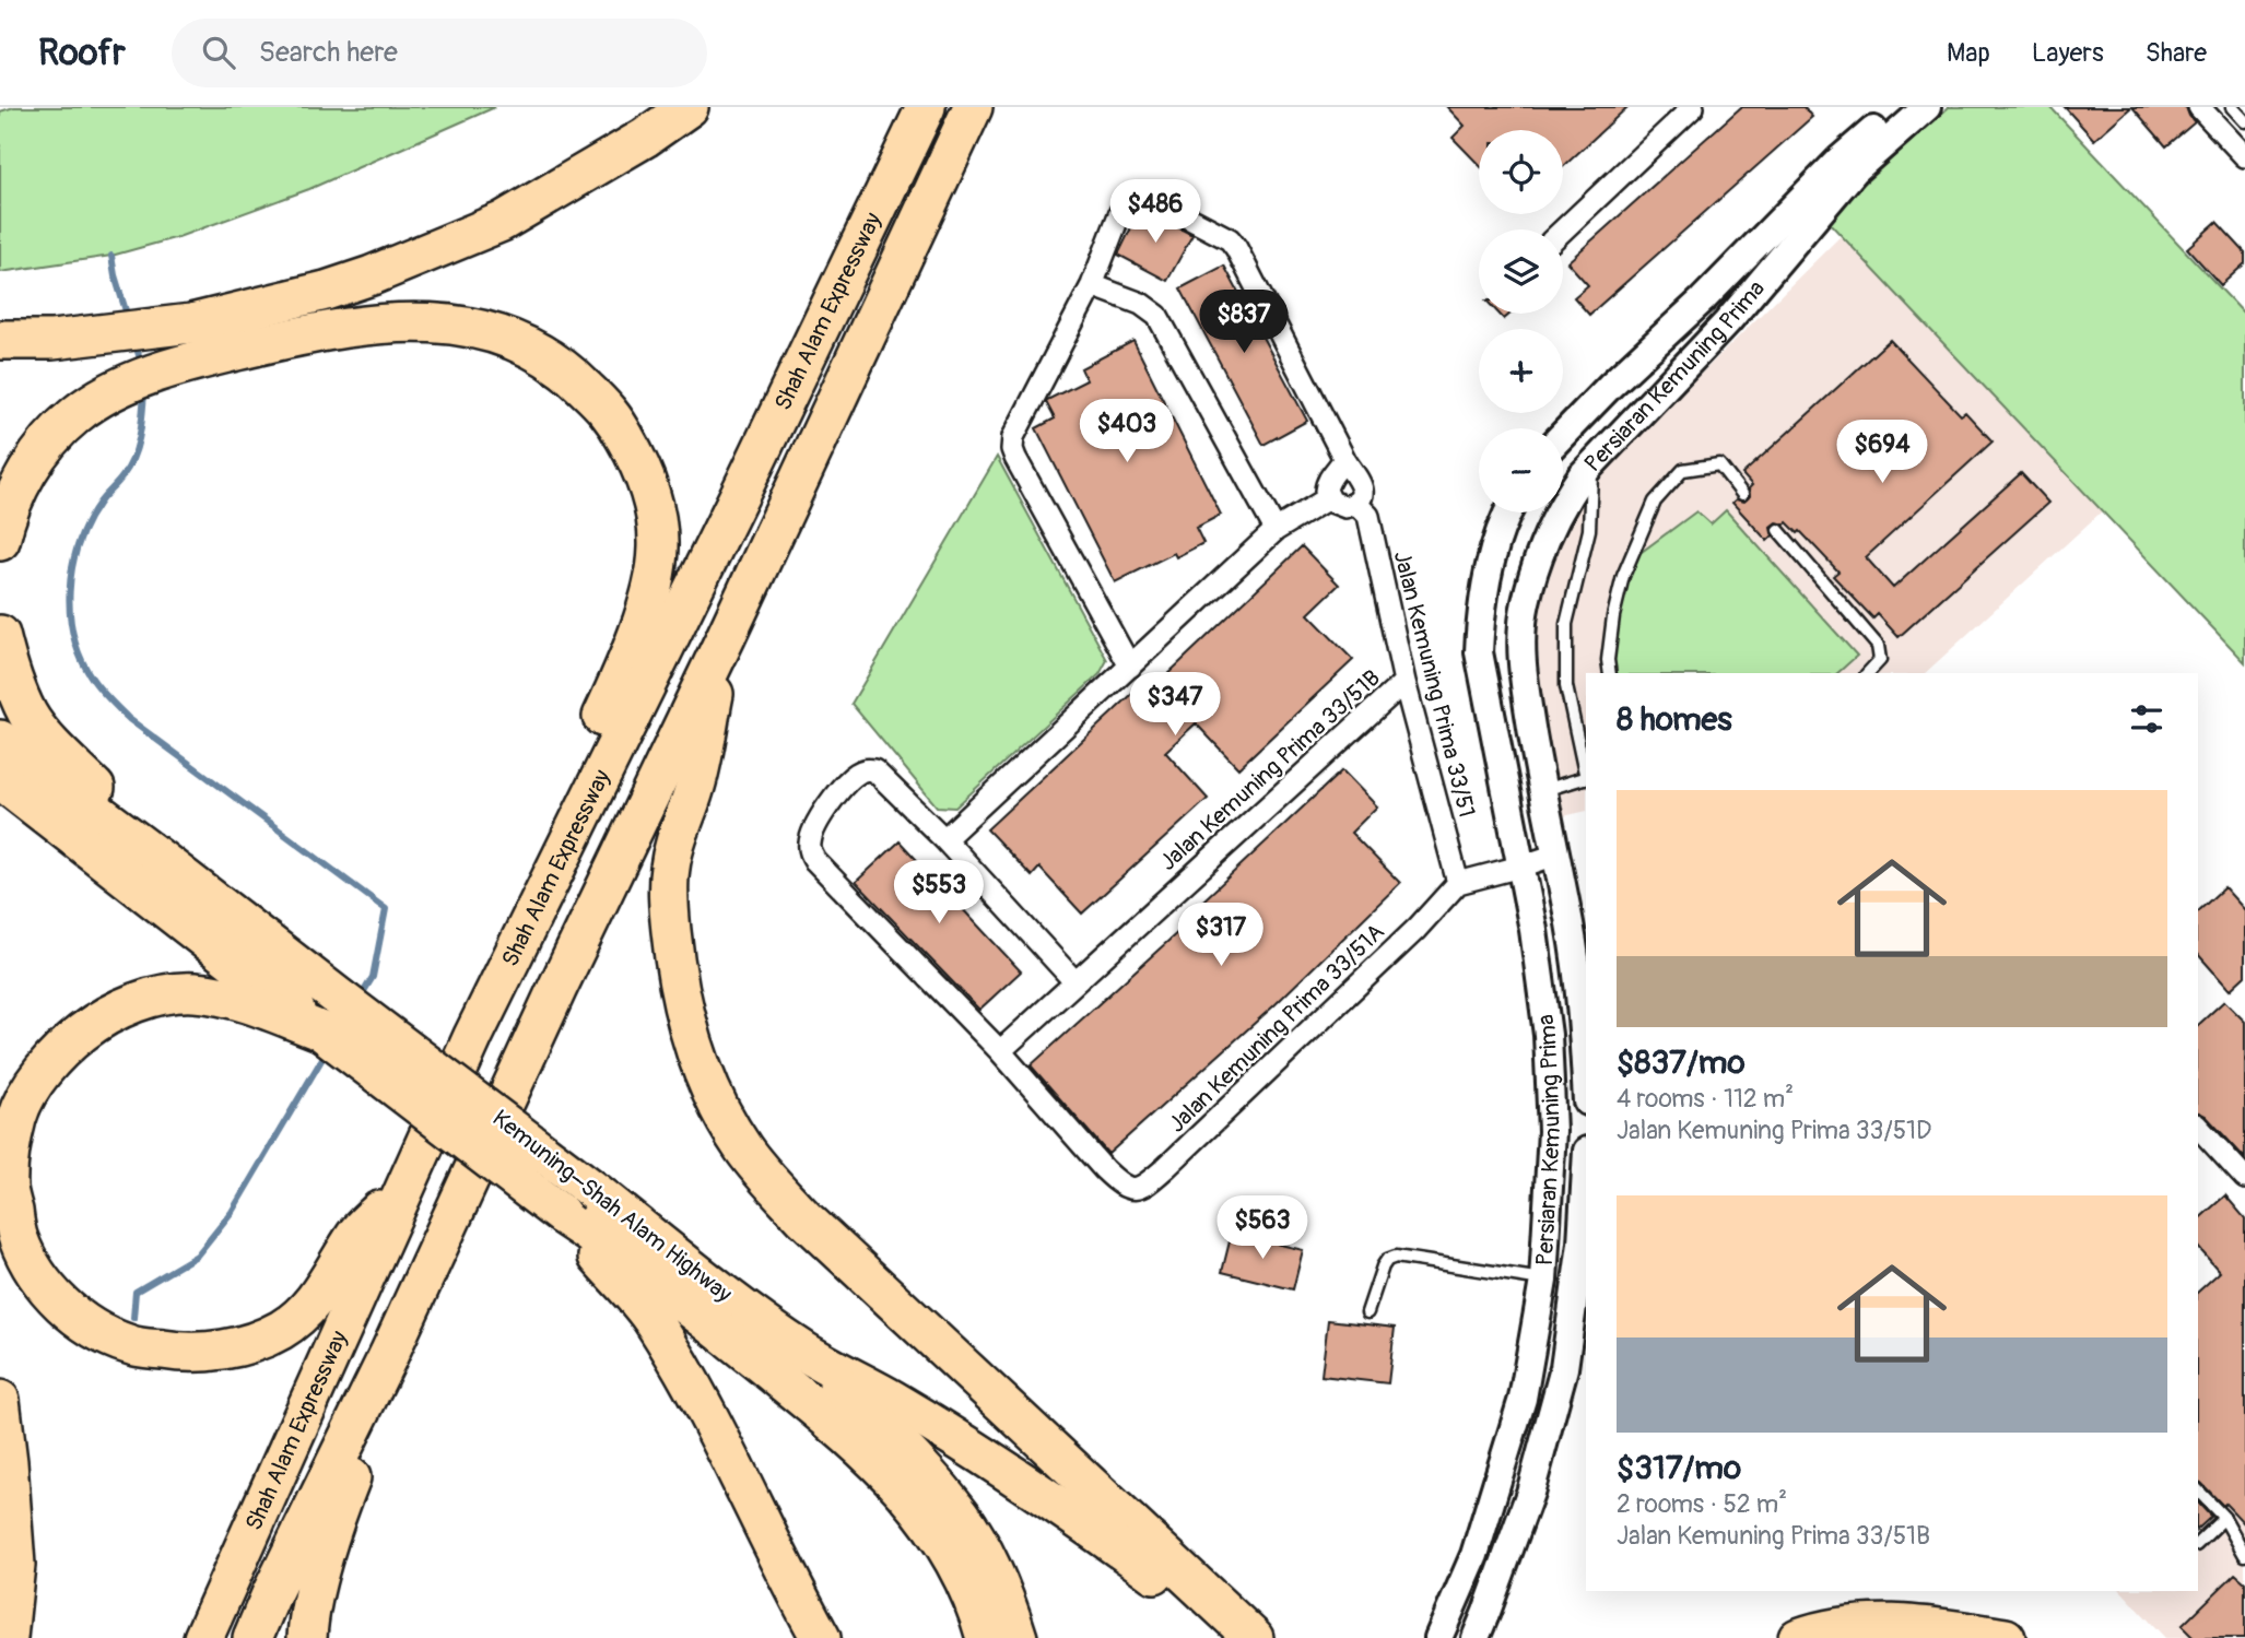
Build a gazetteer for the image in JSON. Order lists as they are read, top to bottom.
{
  "streets": {
    "highway": ["Shah Alam Expressway", "Kemuning–Shah Alam Highway"],
    "street": [
      "Persiaran Kemuning Prima",
      "Jalan Kemuning Prima 33/51",
      "Jalan Kemuning Prima 33/51B",
      "Jalan Kemuning Prima 33/51A"
    ]
  },
  "crossings": [
    ["Jalan Kemuning Prima 33/51", "Jalan Kemuning Prima 33/51B"],
    ["Jalan Kemuning Prima 33/51", "Jalan Kemuning Prima 33/51A"],
    ["Jalan Kemuning Prima 33/51B", "Jalan Kemuning Prima 33/51A"]
  ],
  "page": {
    "header": "Roofr",
    "search": "Search here",
    "nav": ["Map", "Layers", "Share"],
    "map_buttons": ["+", "−"],
    "price": [
      "$486",
      "$837",
      "$403",
      "$694",
      "$347",
      "$553",
      "$317",
      "$563"
    ],
    "heading": "8 homes",
    "list": [
      {
        "name": "$837/mo",
        "note": "4 rooms · 112 m² · Jalan Kemuning Prima 33/51D"
      },
      {
        "name": "$317/mo",
        "note": "2 rooms · 52 m² · Jalan Kemuning Prima 33/51B"
      }
    ]
  }
}
